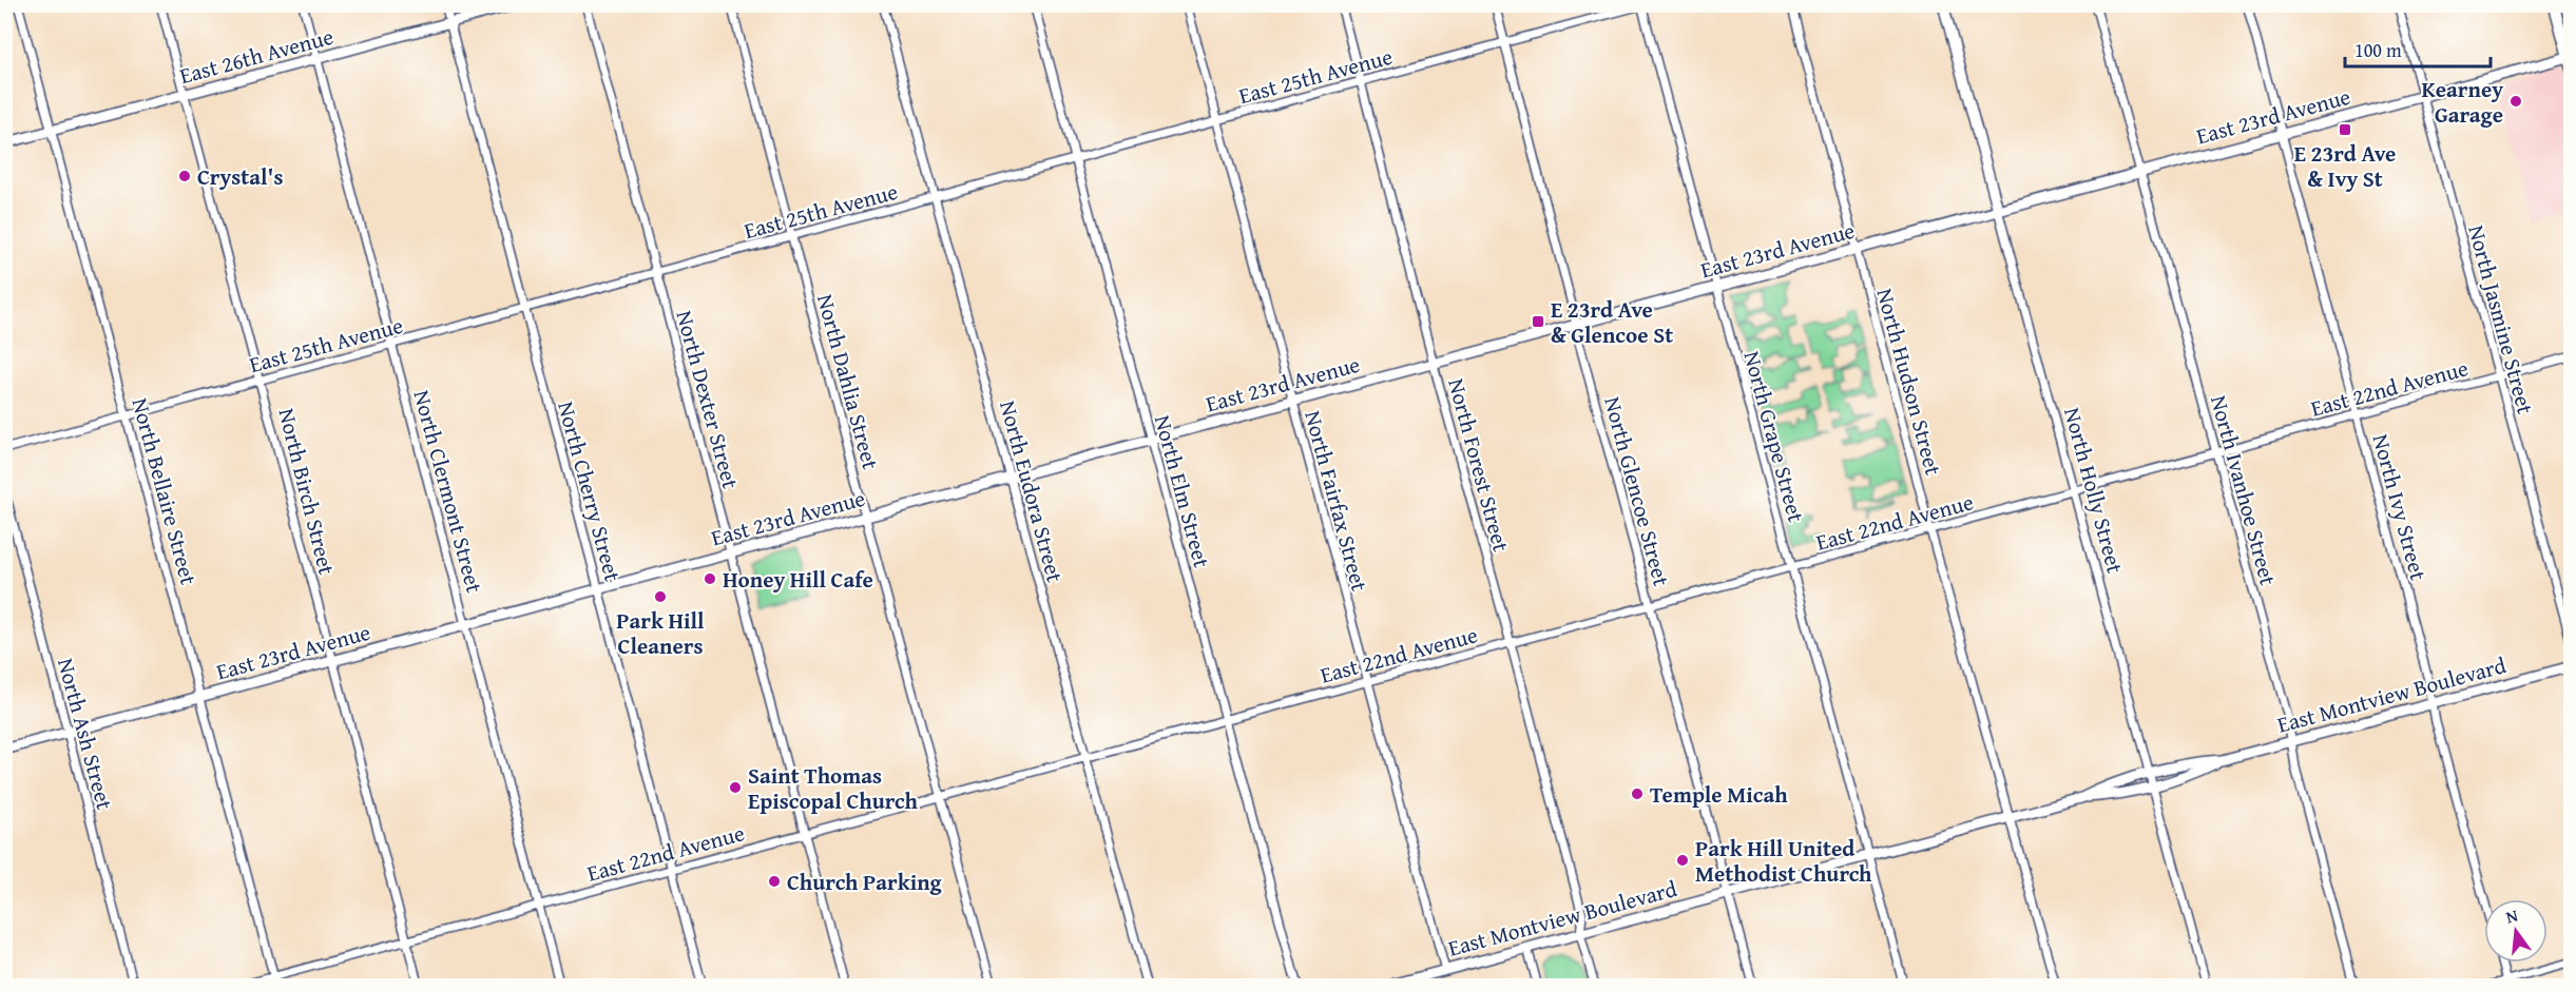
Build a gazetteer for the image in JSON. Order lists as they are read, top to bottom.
{
  "streets": {
    "street": [
      "East 26th Avenue",
      "East 25th Avenue",
      "East 23rd Avenue",
      "North Jasmine Street",
      "North Dahlia Street",
      "North Hudson Street",
      "East 22nd Avenue",
      "North Dexter Street",
      "North Grape Street",
      "North Forest Street",
      "North Holly Street",
      "North Ivanhoe Street",
      "North Bellaire Street",
      "North Birch Street",
      "North Clermont Street",
      "North Cherry Street",
      "North Eudora Street",
      "North Elm Street",
      "North Glencoe Street",
      "North Fairfax Street",
      "North Ivy Street",
      "East Montview Boulevard",
      "North Ash Street"
    ]
  },
  "crossings": [
    ["East 26th Avenue", "North Bellaire Street"],
    ["East 26th Avenue", "North Birch Street"],
    ["East 26th Avenue", "North Clermont Street"],
    ["East 26th Avenue", "North Cherry Street"],
    ["East 25th Avenue", "North Dahlia Street"],
    ["East 25th Avenue", "North Dexter Street"],
    ["East 25th Avenue", "North Grape Street"],
    ["East 25th Avenue", "North Forest Street"],
    ["East 25th Avenue", "North Bellaire Street"],
    ["East 25th Avenue", "North Birch Street"],
    ["East 25th Avenue", "North Clermont Street"],
    ["East 25th Avenue", "North Cherry Street"],
    ["East 25th Avenue", "North Eudora Street"],
    ["East 25th Avenue", "North Elm Street"],
    ["East 25th Avenue", "North Glencoe Street"],
    ["East 25th Avenue", "North Fairfax Street"],
    ["East 23rd Avenue", "North Jasmine Street"],
    ["East 23rd Avenue", "North Dahlia Street"],
    ["East 23rd Avenue", "North Hudson Street"],
    ["East 23rd Avenue", "North Dexter Street"],
    ["East 23rd Avenue", "North Grape Street"],
    ["East 23rd Avenue", "North Forest Street"],
    ["East 23rd Avenue", "North Holly Street"],
    ["East 23rd Avenue", "North Ivanhoe Street"],
    ["East 23rd Avenue", "North Bellaire Street"],
    ["East 23rd Avenue", "North Birch Street"],
    ["East 23rd Avenue", "North Clermont Street"],
    ["East 23rd Avenue", "North Cherry Street"],
    ["East 23rd Avenue", "North Eudora Street"],
    ["East 23rd Avenue", "North Elm Street"],
    ["East 23rd Avenue", "North Glencoe Street"],
    ["East 23rd Avenue", "North Fairfax Street"],
    ["East 23rd Avenue", "North Ivy Street"],
    ["East 23rd Avenue", "North Ash Street"],
    ["North Jasmine Street", "East 22nd Avenue"],
    ["North Dahlia Street", "East 22nd Avenue"],
    ["North Hudson Street", "East 22nd Avenue"],
    ["North Hudson Street", "East Montview Boulevard"],
    ["East 22nd Avenue", "North Dexter Street"],
    ["East 22nd Avenue", "North Grape Street"],
    ["East 22nd Avenue", "North Forest Street"],
    ["East 22nd Avenue", "North Holly Street"],
    ["East 22nd Avenue", "North Ivanhoe Street"],
    ["East 22nd Avenue", "North Bellaire Street"],
    ["East 22nd Avenue", "North Birch Street"],
    ["East 22nd Avenue", "North Clermont Street"],
    ["East 22nd Avenue", "North Cherry Street"],
    ["East 22nd Avenue", "North Eudora Street"],
    ["East 22nd Avenue", "North Elm Street"],
    ["East 22nd Avenue", "North Glencoe Street"],
    ["East 22nd Avenue", "North Fairfax Street"],
    ["East 22nd Avenue", "North Ivy Street"],
    ["North Grape Street", "East Montview Boulevard"],
    ["North Forest Street", "East Montview Boulevard"],
    ["North Holly Street", "East Montview Boulevard"],
    ["North Ivanhoe Street", "East Montview Boulevard"],
    ["North Glencoe Street", "East Montview Boulevard"],
    ["North Fairfax Street", "East Montview Boulevard"],
    ["North Ivy Street", "East Montview Boulevard"]
  ],
  "places": {
    "other": [
      "Kearney Garage",
      "Crystal's",
      "Honey Hill Cafe",
      "Park Hill Cleaners",
      "Saint Thomas Episcopal Church",
      "Temple Micah",
      "Park Hill United Methodist Church",
      "Church Parking"
    ],
    "transit": ["E 23rd Ave & Ivy St", "E 23rd Ave & Glencoe St"]
  },
  "scale_bar": "100 m",
  "north": "top"
}
